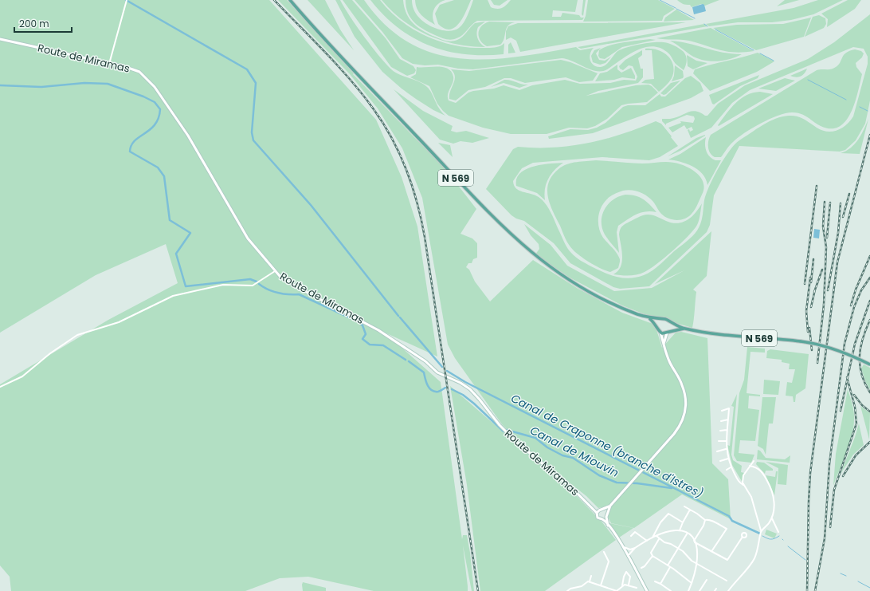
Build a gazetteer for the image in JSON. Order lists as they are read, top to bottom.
{
  "streets": {
    "main road": ["Route de Miramas", "N 569"]
  },
  "water": ["Canal de Craponne (branche d'Istres)", "Canal de Miouvin"],
  "scale_bar": "200 m"
}
